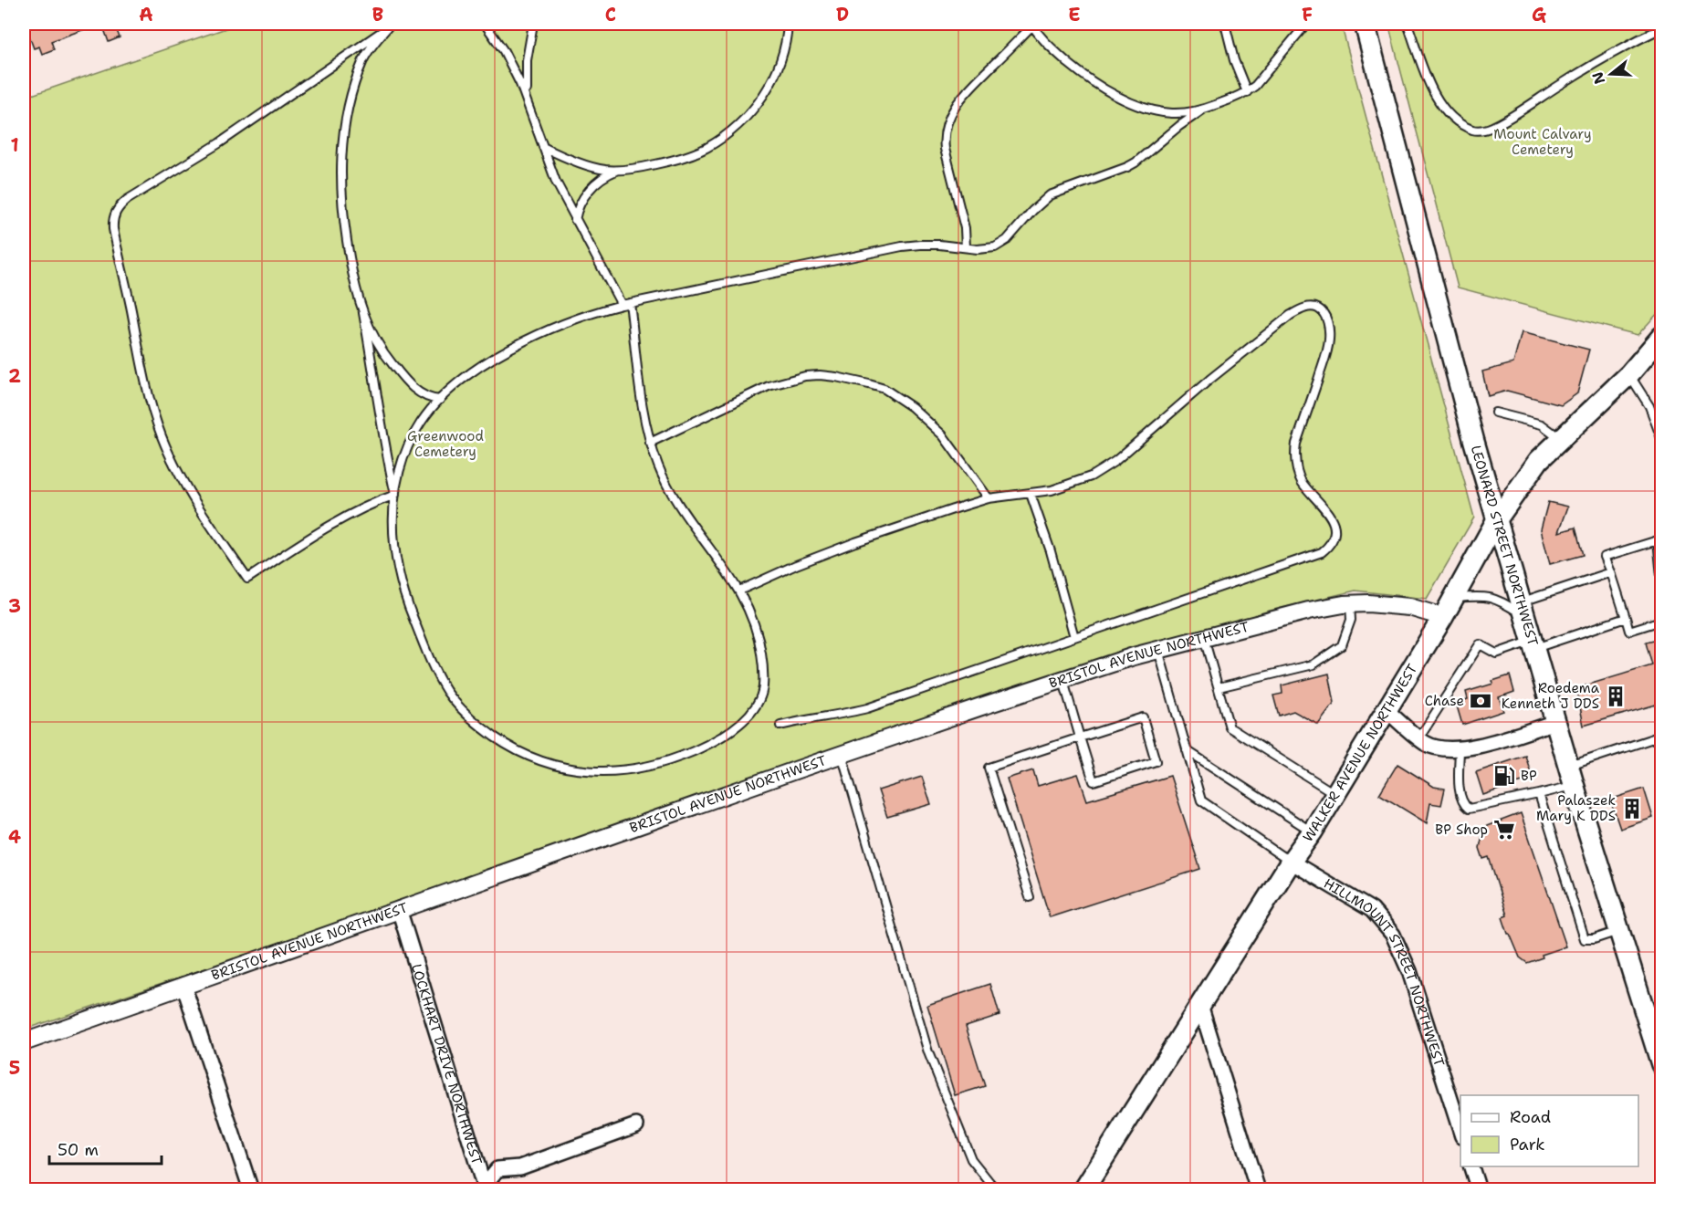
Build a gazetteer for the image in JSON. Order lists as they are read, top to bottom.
{
  "streets": {
    "main road": ["LEONARD STREET NORTHWEST", "WALKER AVENUE NORTHWEST"],
    "street": ["BRISTOL AVENUE NORTHWEST", "HILLMOUNT STREET NORTHWEST", "LOCKHART DRIVE NORTHWEST"]
  },
  "crossings": [
    ["LEONARD STREET NORTHWEST", "WALKER AVENUE NORTHWEST"],
    ["BRISTOL AVENUE NORTHWEST", "WALKER AVENUE NORTHWEST"],
    ["BRISTOL AVENUE NORTHWEST", "LOCKHART DRIVE NORTHWEST"],
    ["WALKER AVENUE NORTHWEST", "HILLMOUNT STREET NORTHWEST"]
  ],
  "parks": ["Mount Calvary Cemetery", "Greenwood Cemetery"],
  "places": {
    "building": ["Roedema Kenneth J DDS", "Palaszek Mary K DDS"],
    "bank": ["Chase"],
    "fuel station": ["BP"],
    "supermarket": ["BP Shop"]
  },
  "legend": ["Road", "Park"],
  "scale_bar": "50 m",
  "north": "left",
  "grid": {
    "columns": [
      "A",
      "B",
      "C",
      "D",
      "E",
      "F",
      "G"
    ],
    "rows": [
      "1",
      "2",
      "3",
      "4",
      "5"
    ]
  }
}
